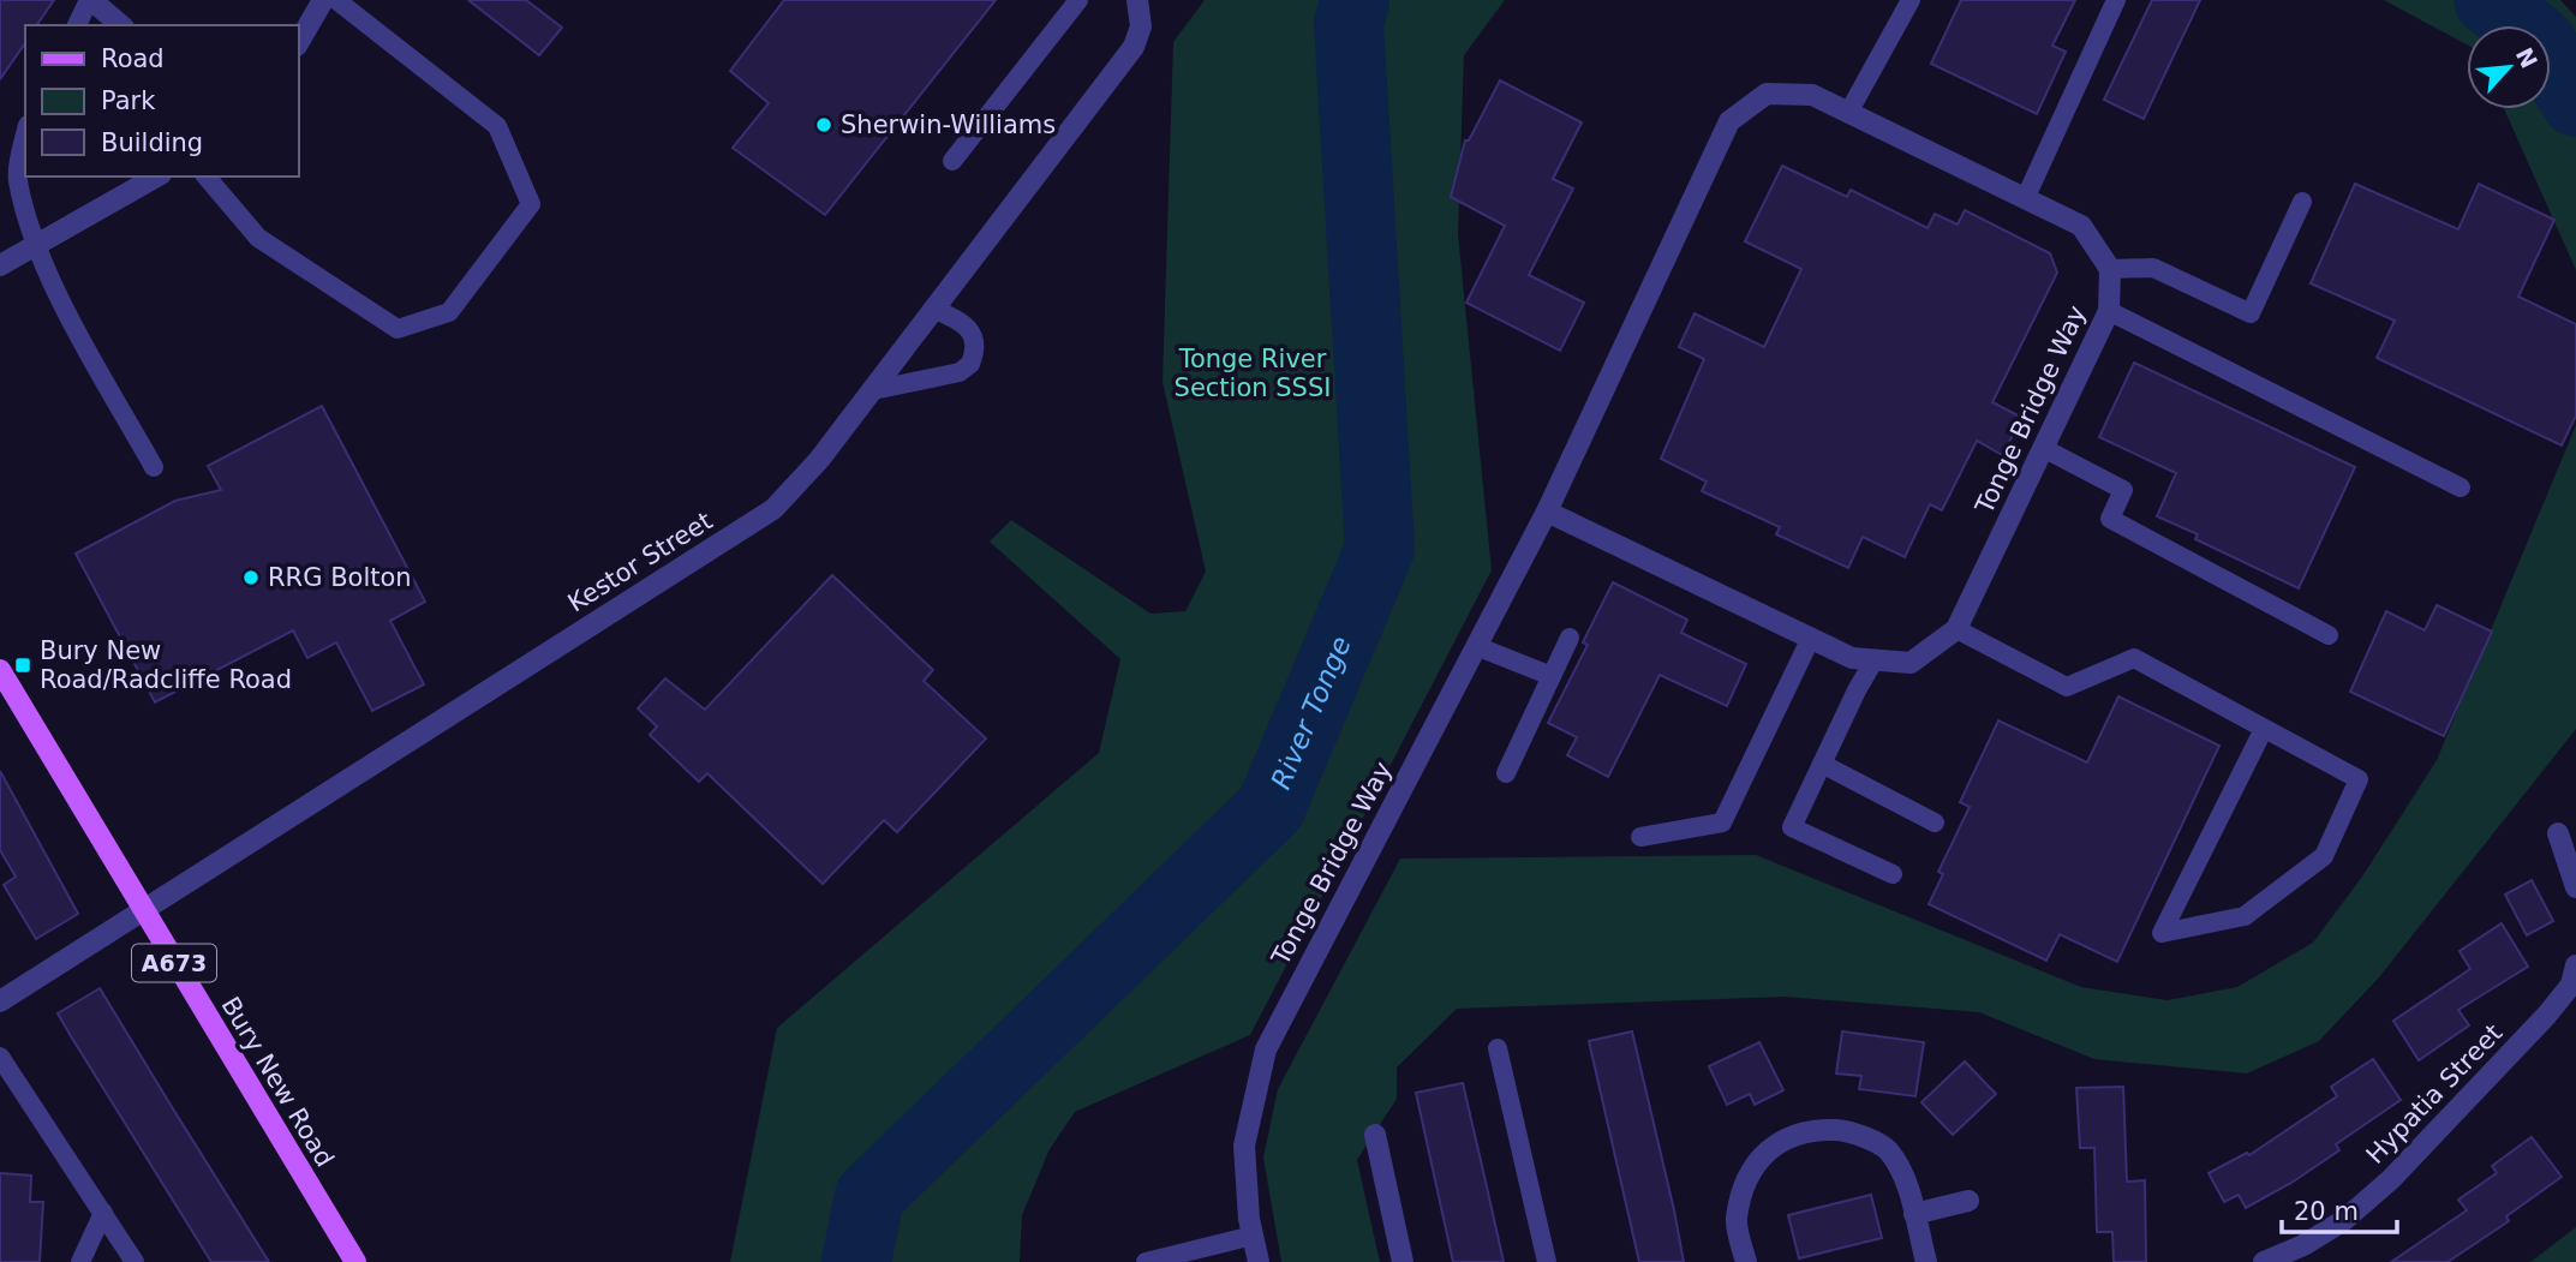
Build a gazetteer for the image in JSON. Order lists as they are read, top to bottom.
{
  "streets": {
    "main road": ["A673", "Bury New Road"],
    "street": ["Tonge Bridge Way", "Kestor Street", "Hypatia Street"]
  },
  "crossings": [
    ["Kestor Street", "Bury New Road"]
  ],
  "water": ["River Tonge"],
  "parks": ["Tonge River Section SSSI"],
  "places": {
    "other": ["Sherwin-Williams", "RRG Bolton"],
    "transit": ["Bury New Road/Radcliffe Road"]
  },
  "legend": ["Road", "Park", "Building"],
  "scale_bar": "20 m",
  "north": "top right"
}
